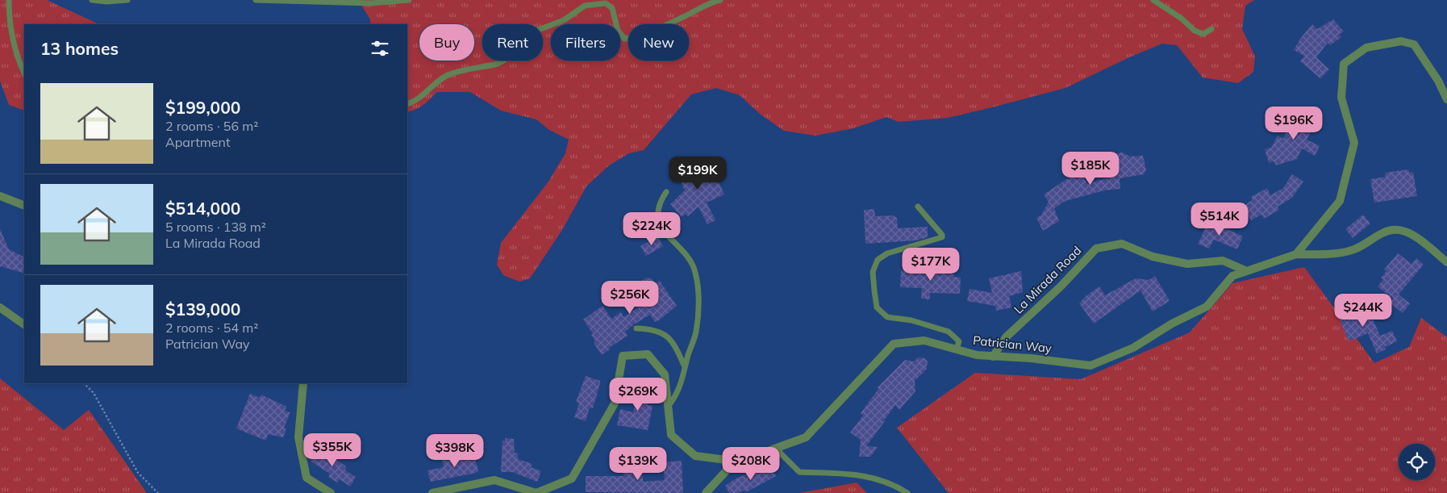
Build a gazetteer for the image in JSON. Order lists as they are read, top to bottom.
{
  "streets": {
    "street": ["La Mirada Road", "Patrician Way"]
  },
  "crossings": [
    ["La Mirada Road", "Patrician Way"]
  ],
  "page": {
    "chip": [
      "Buy",
      "Rent",
      "Filters",
      "New"
    ],
    "heading": "13 homes",
    "list": [
      {
        "name": "$199,000",
        "note": "2 rooms · 56 m² · Apartment"
      },
      {
        "name": "$514,000",
        "note": "5 rooms · 138 m² · La Mirada Road"
      },
      {
        "name": "$139,000",
        "note": "2 rooms · 54 m² · Patrician Way"
      }
    ],
    "price": [
      "$196K",
      "$185K",
      "$199K",
      "$514K",
      "$224K",
      "$177K",
      "$256K",
      "$244K",
      "$269K",
      "$355K",
      "$398K",
      "$139K",
      "$208K"
    ]
  }
}
